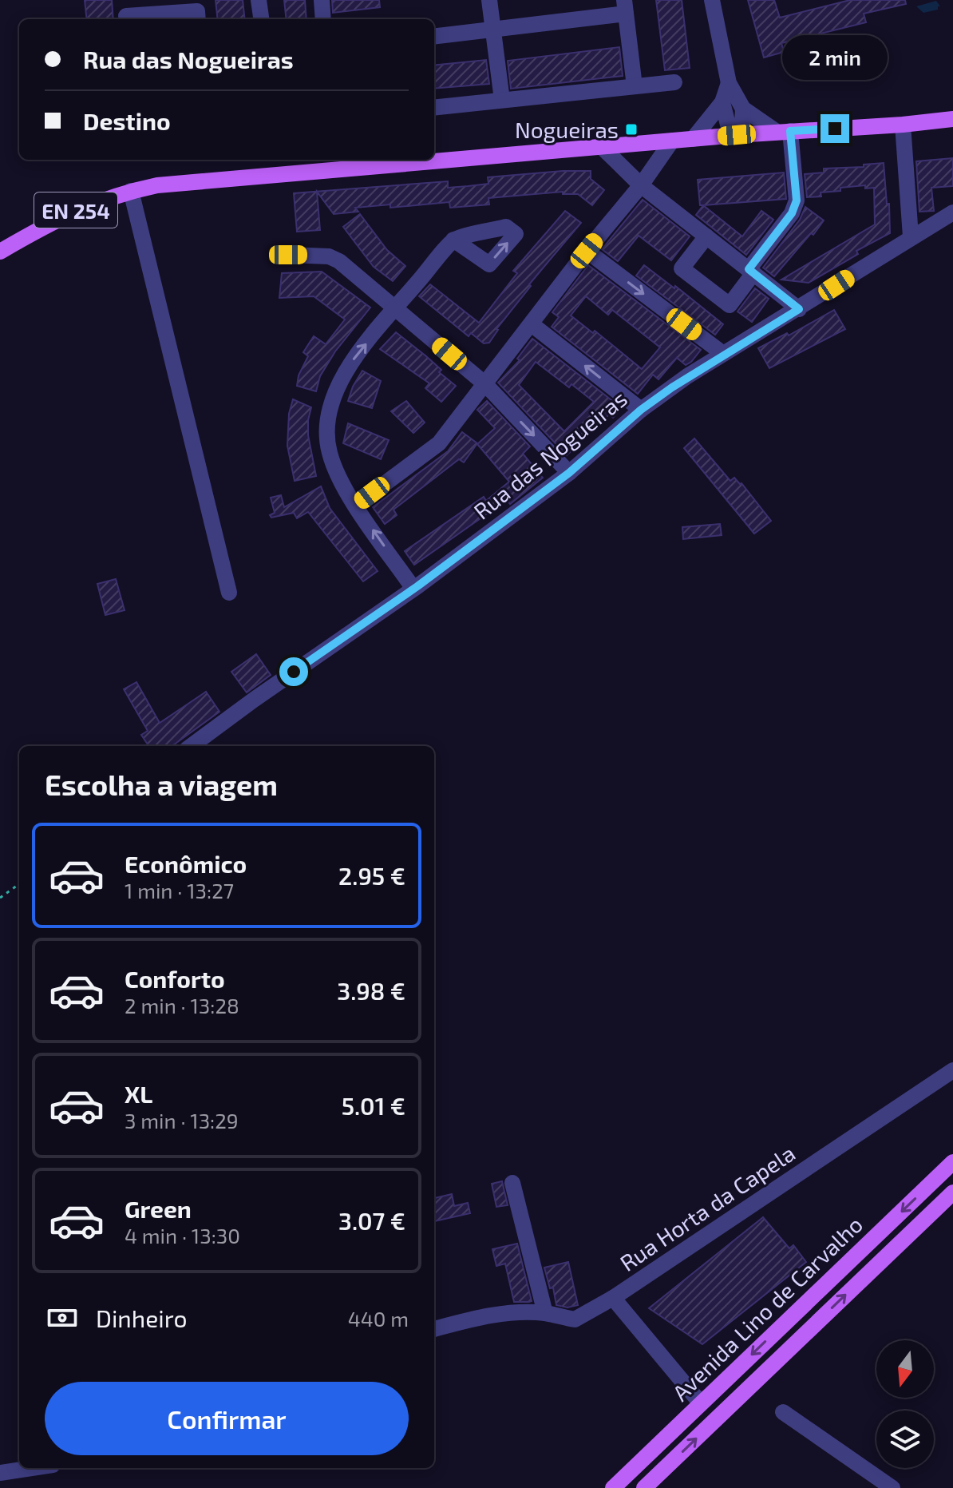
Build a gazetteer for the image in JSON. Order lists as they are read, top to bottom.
{
  "streets": {
    "main road": ["EN 254", "Avenida Lino de Carvalho"],
    "street": ["Rua das Nogueiras", "Rua Horta da Capela"]
  },
  "places": {
    "transit": ["Nogueiras"]
  },
  "north": "bottom",
  "page": {
    "banner": ["Rua das Nogueiras", "Destino"],
    "bubble": "2 min",
    "heading": "Escolha a viagem",
    "list": [
      {
        "name": "Econômico",
        "note": "1 min · 13:27",
        "value": "2.95 €"
      },
      {
        "name": "Conforto",
        "note": "2 min · 13:28",
        "value": "3.98 €"
      },
      {
        "name": "XL",
        "note": "3 min · 13:29",
        "value": "5.01 €"
      },
      {
        "name": "Green",
        "note": "4 min · 13:30",
        "value": "3.07 €"
      }
    ],
    "pay": ["Dinheiro", "440 m"],
    "buttons": "Confirmar"
  }
}
